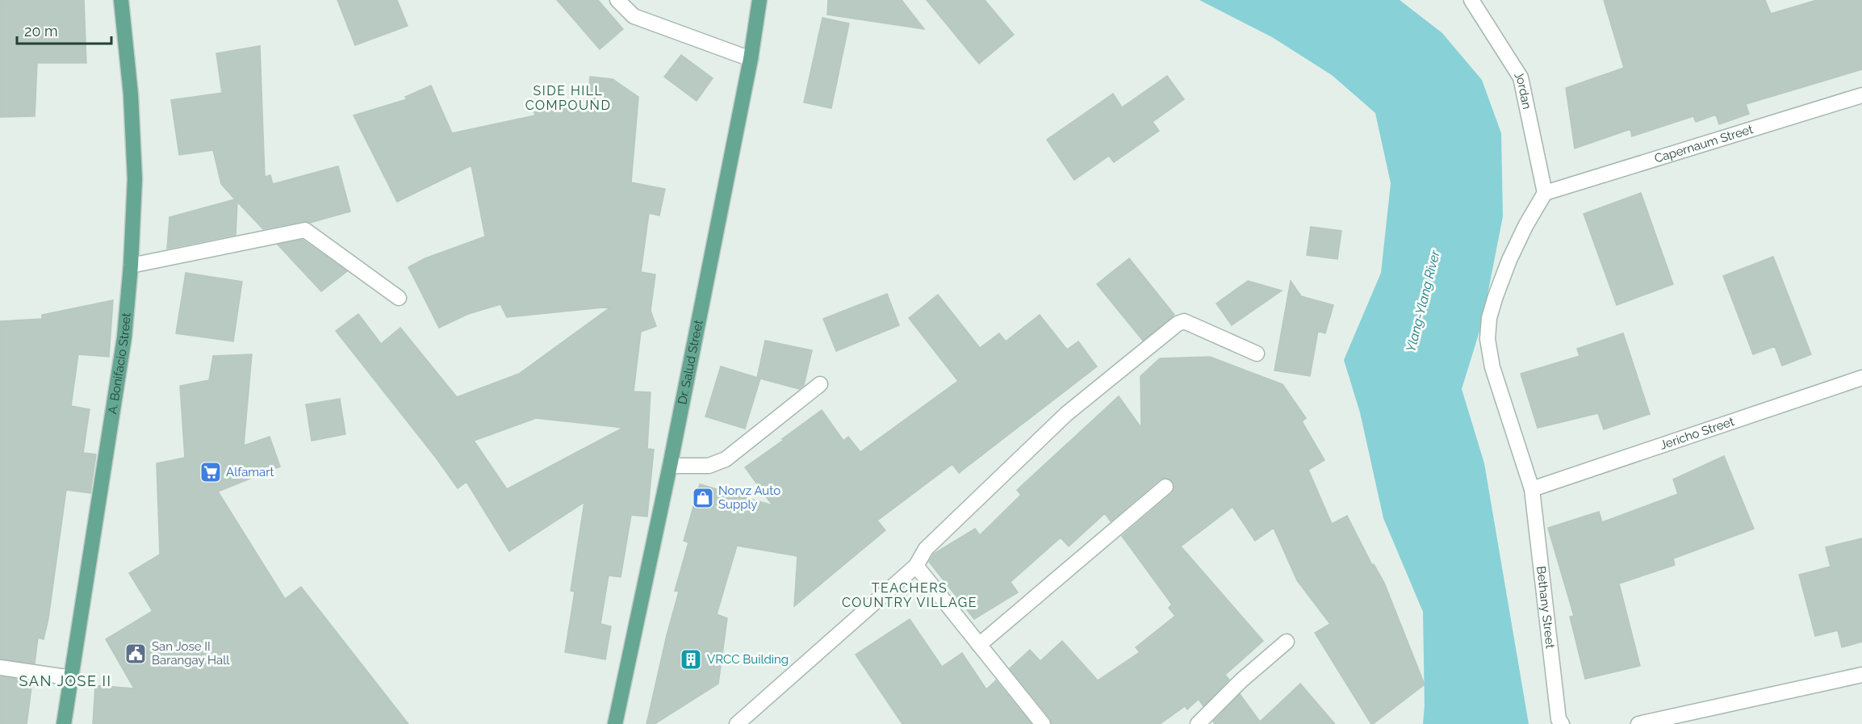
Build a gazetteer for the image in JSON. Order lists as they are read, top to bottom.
{
  "streets": {
    "main road": ["Dr. Salud Street", "A. Bonifacio Street"],
    "street": [
      "Jordan",
      "Capernaum Street",
      "Jericho Street",
      "Bethany Street"
    ]
  },
  "crossings": [
    ["Jordan", "Capernaum Street"],
    ["Jordan", "Bethany Street"],
    ["Capernaum Street", "Bethany Street"],
    ["Jericho Street", "Bethany Street"]
  ],
  "districts": ["SIDE HILL COMPOUND", "TEACHERS COUNTRY VILLAGE", "SAN JOSE II"],
  "water": ["Ylang-Ylang River"],
  "places": {
    "supermarket": ["Alfamart"],
    "shop": ["Norvz Auto Supply"],
    "public building": ["San Jose II Barangay Hall"],
    "building": ["VRCC Building"]
  },
  "scale_bar": "20 m"
}
